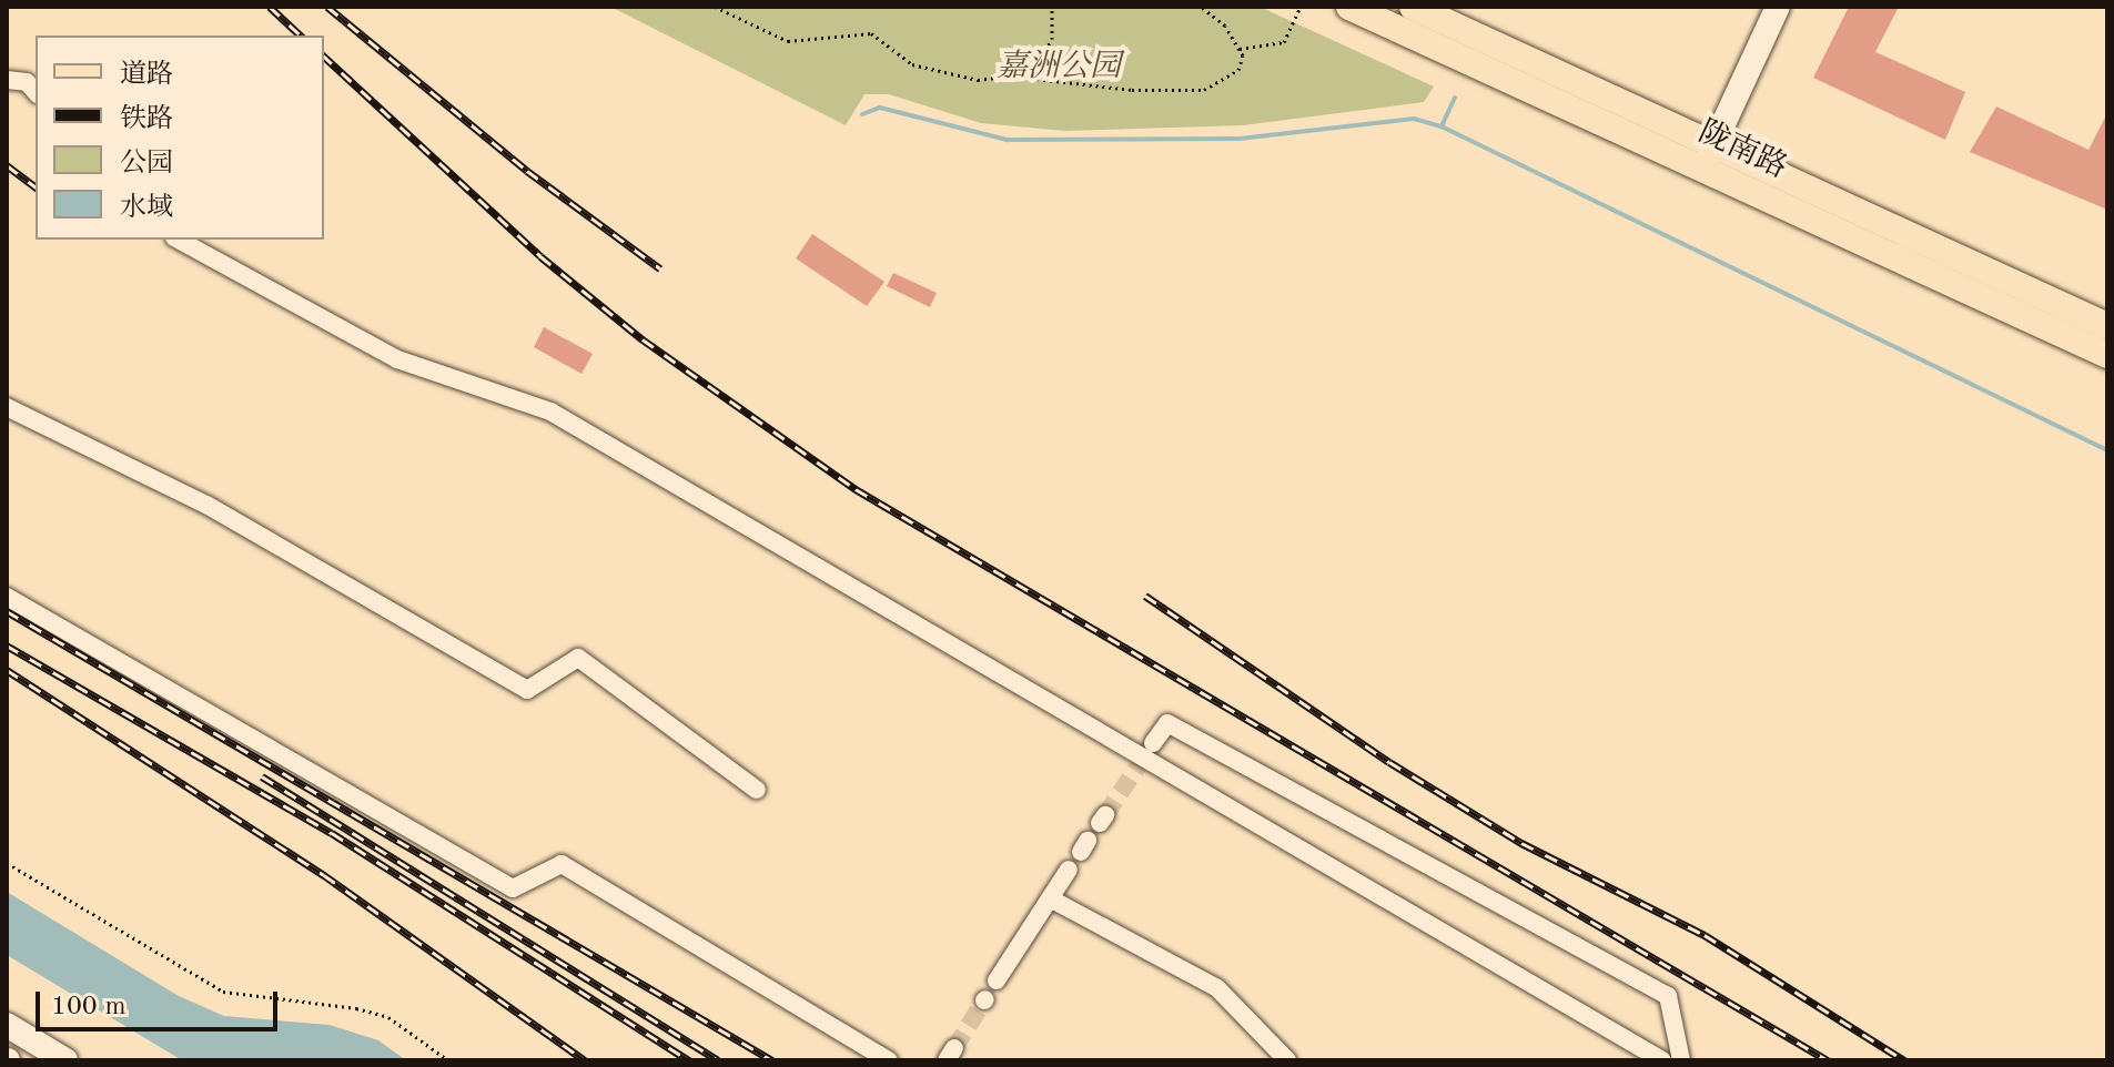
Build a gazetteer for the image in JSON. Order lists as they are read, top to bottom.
{
  "streets": {
    "main road": ["陇南路"]
  },
  "parks": ["嘉洲公园"],
  "legend": [
    "道路",
    "铁路",
    "公园",
    "水域"
  ],
  "scale_bar": "100 m"
}
